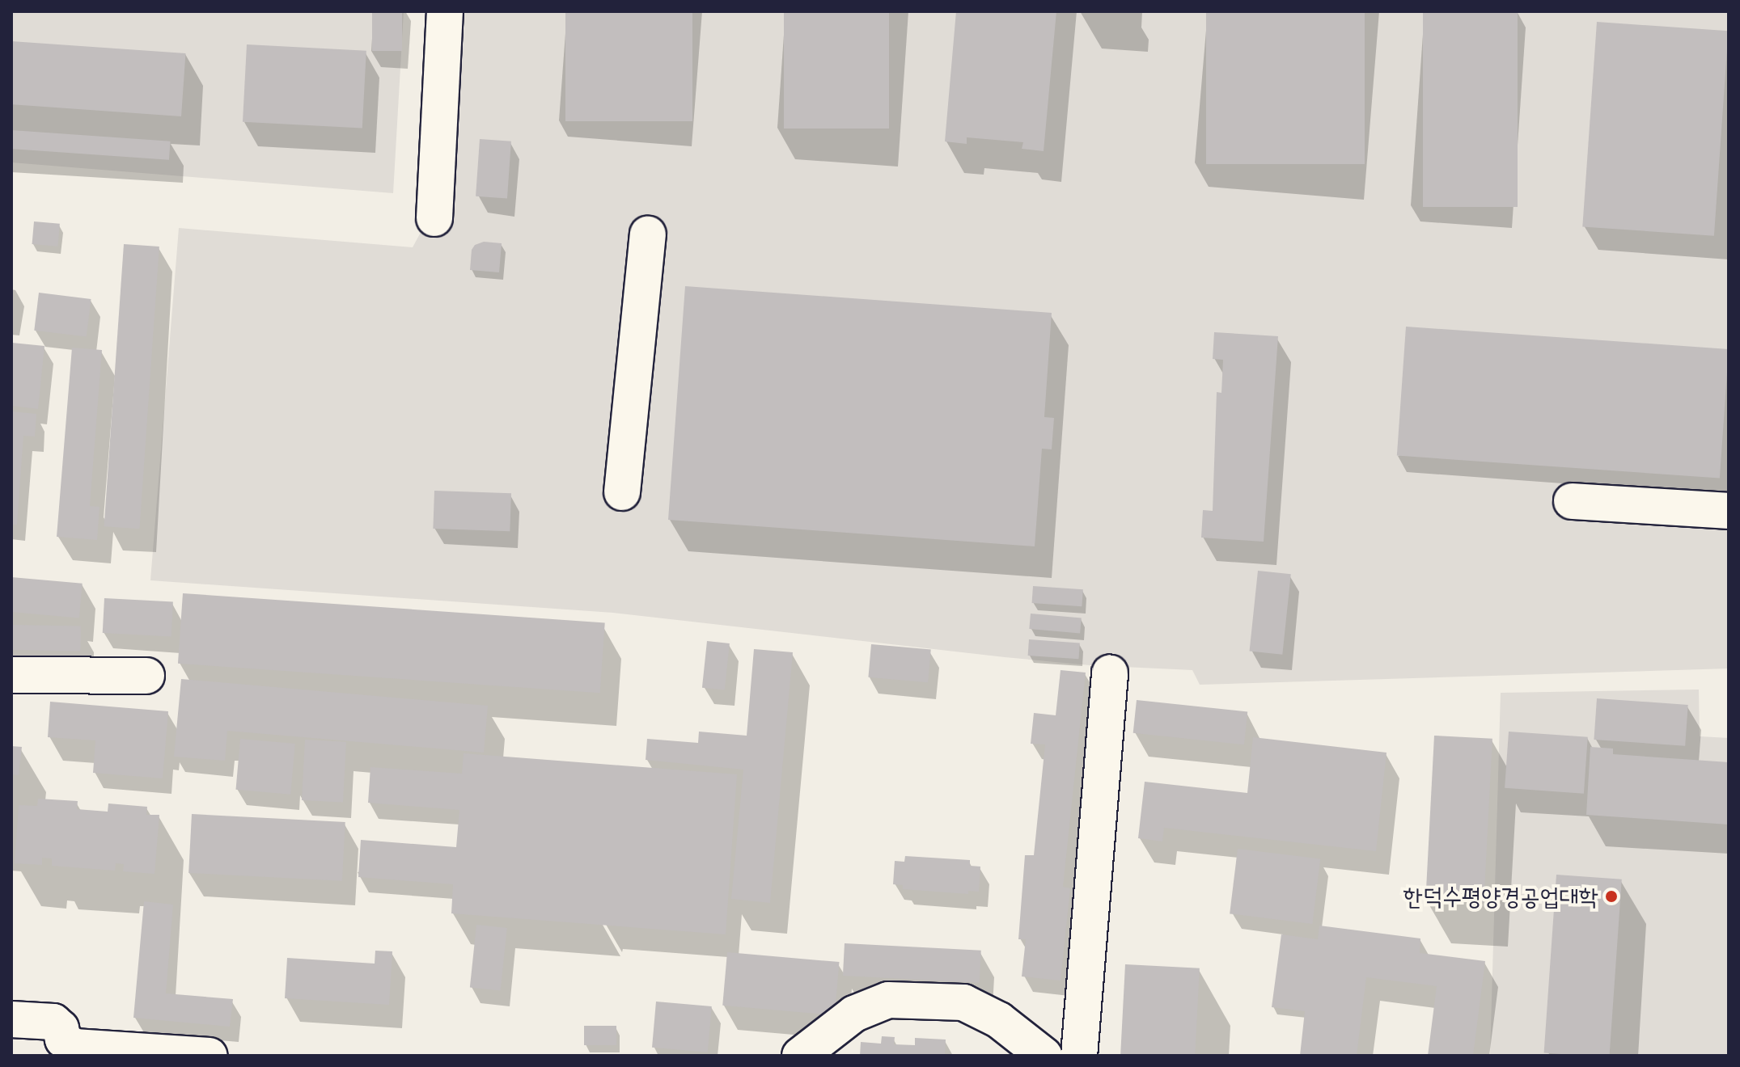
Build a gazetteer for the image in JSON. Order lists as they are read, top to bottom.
{
  "places": ["한덕수평양경공업대학"]
}
